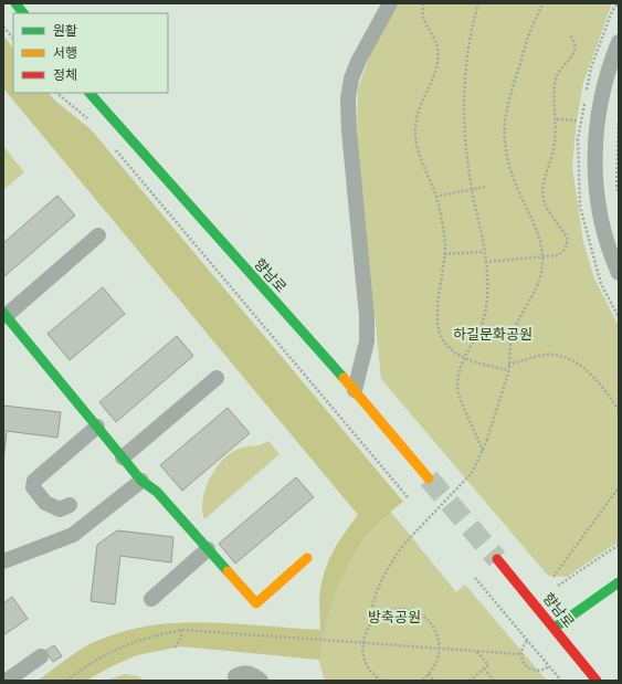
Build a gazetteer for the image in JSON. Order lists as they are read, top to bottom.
{
  "streets": {
    "street": ["향남로"]
  },
  "parks": ["하길문화공원", "방축공원"],
  "legend": ["원활", "서행", "정체"]
}
